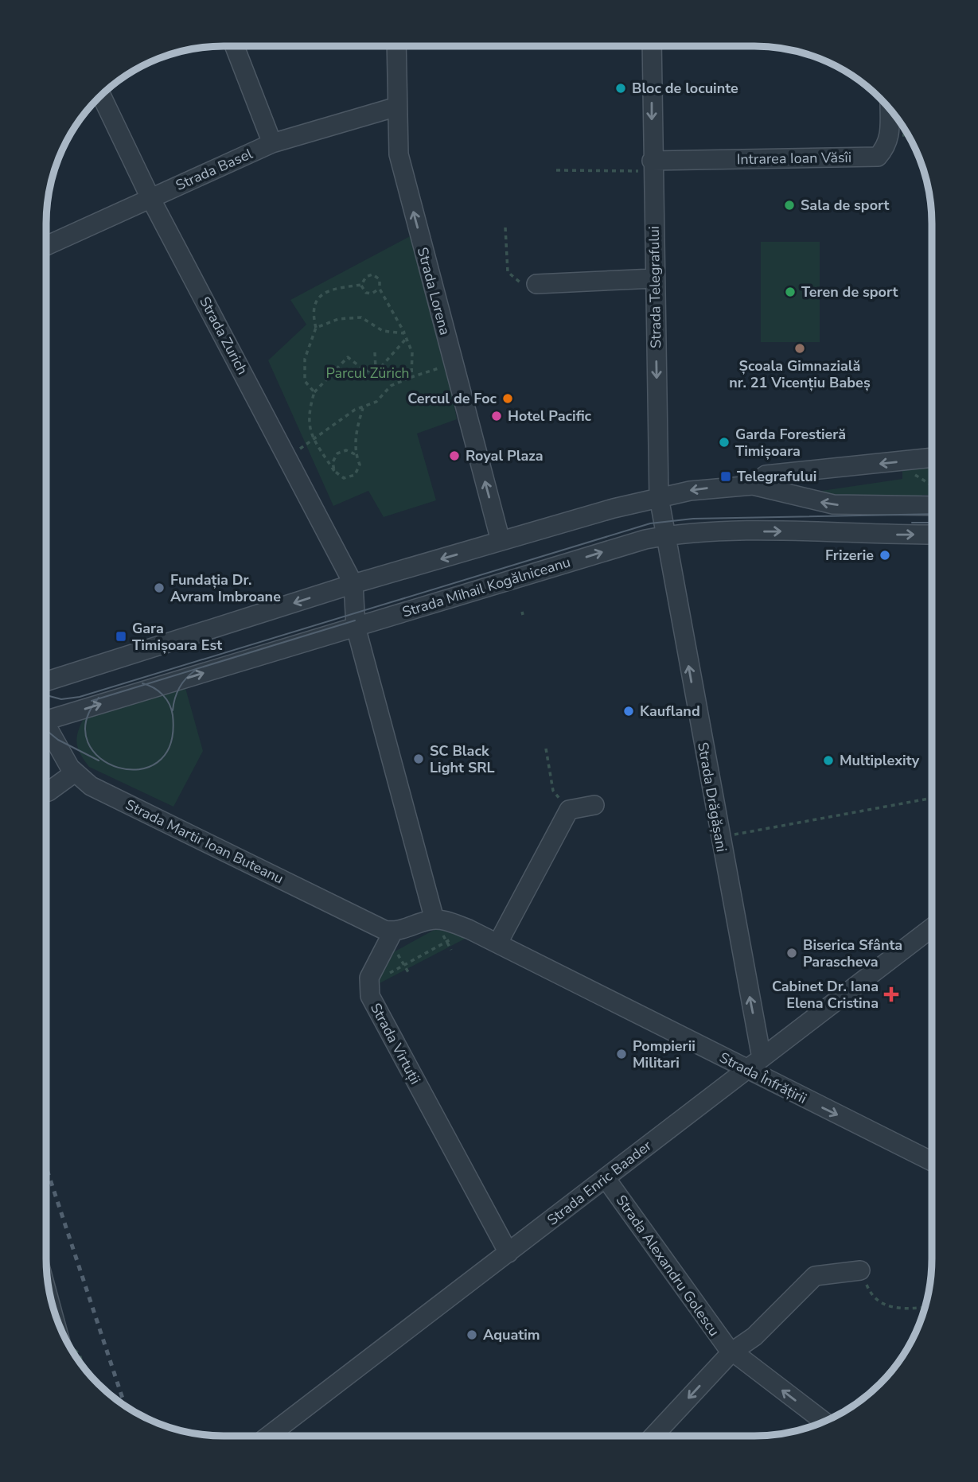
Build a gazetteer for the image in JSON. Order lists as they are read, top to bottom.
{
  "streets": {
    "street": [
      "Intrarea Ioan Văsîi",
      "Strada Basel",
      "Strada Telegrafului",
      "Strada Lorena",
      "Strada Zurich",
      "Strada Mihail Kogălniceanu",
      "Strada Drăgășani",
      "Strada Martir Ioan Buteanu",
      "Strada Virtuții",
      "Strada Înfrățirii",
      "Strada Enric Baader",
      "Strada Alexandru Golescu"
    ]
  },
  "crossings": [
    ["Intrarea Ioan Văsîi", "Strada Telegrafului"],
    ["Strada Basel", "Strada Lorena"],
    ["Strada Basel", "Strada Zurich"],
    ["Strada Telegrafului", "Strada Mihail Kogălniceanu"],
    ["Strada Telegrafului", "Strada Drăgășani"],
    ["Strada Mihail Kogălniceanu", "Strada Drăgășani"],
    ["Strada Drăgășani", "Strada Enric Baader"],
    ["Strada Martir Ioan Buteanu", "Strada Virtuții"],
    ["Strada Virtuții", "Strada Enric Baader"],
    ["Strada Înfrățirii", "Strada Enric Baader"],
    ["Strada Enric Baader", "Strada Alexandru Golescu"]
  ],
  "one_way": [
    "Strada Telegrafului",
    "Strada Lorena",
    "Strada Drăgășani",
    "Strada Înfrățirii",
    "Strada Alexandru Golescu"
  ],
  "parks": ["Parcul Zürich"],
  "places": {
    "other": [
      "Bloc de locuinte",
      "Sala de sport",
      "Teren de sport",
      "Școala Gimnazială nr. 21 Vicențiu Babeș",
      "Cercul de Foc",
      "Hotel Pacific",
      "Garda Forestieră Timișoara",
      "Royal Plaza",
      "Frizerie",
      "Fundația Dr. Avram Imbroane",
      "Kaufland",
      "SC Black Light SRL",
      "Multiplexity",
      "Biserica Sfânta Parascheva",
      "Pompierii Militari",
      "Aquatim"
    ],
    "transit": ["Telegrafului", "Gara Timișoara Est"],
    "health": ["Cabinet Dr. Iana Elena Cristina"]
  }
}
